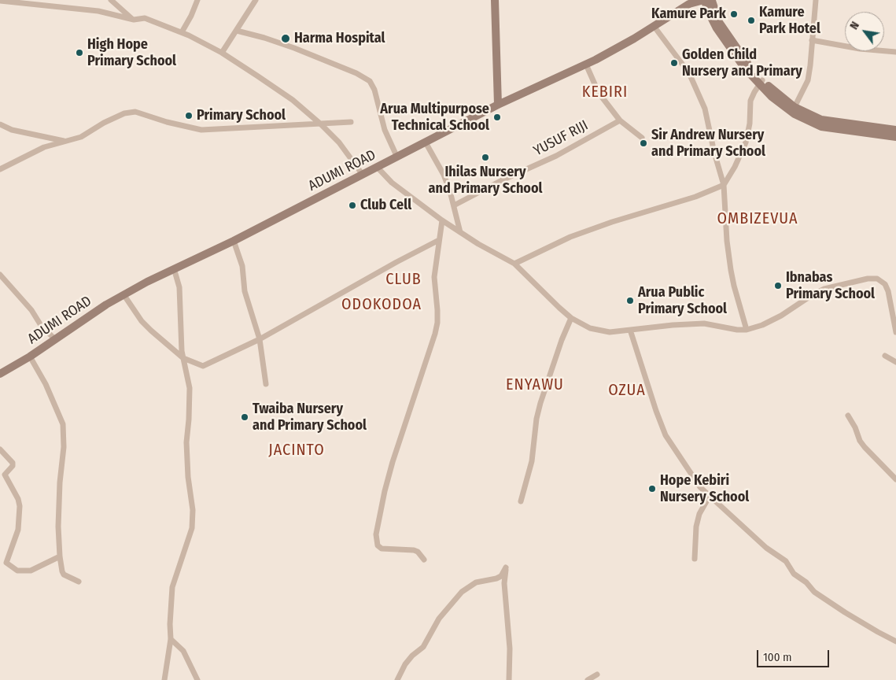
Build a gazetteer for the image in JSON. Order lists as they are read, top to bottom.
{
  "streets": {
    "main road": ["ADUMI ROAD"],
    "street": ["YUSUF RIJI"]
  },
  "districts": [
    "KEBIRI",
    "OMBIZEVUA",
    "CLUB",
    "ODOKODOA",
    "ENYAWU",
    "OZUA",
    "JACINTO"
  ],
  "places": [
    "Kamure Park",
    "Kamure Park Hotel",
    "Harma Hospital",
    "High Hope Primary School",
    "Golden Child Nursery and Primary",
    "Primary School",
    "Arua Multipurpose Technical School",
    "Sir Andrew Nursery and Primary School",
    "Ihilas Nursery and Primary School",
    "Club Cell",
    "Ibnabas Primary School",
    "Arua Public Primary School",
    "Twaiba Nursery and Primary School",
    "Hope Kebiri Nursery School"
  ],
  "scale_bar": "100 m",
  "north": "top left"
}
